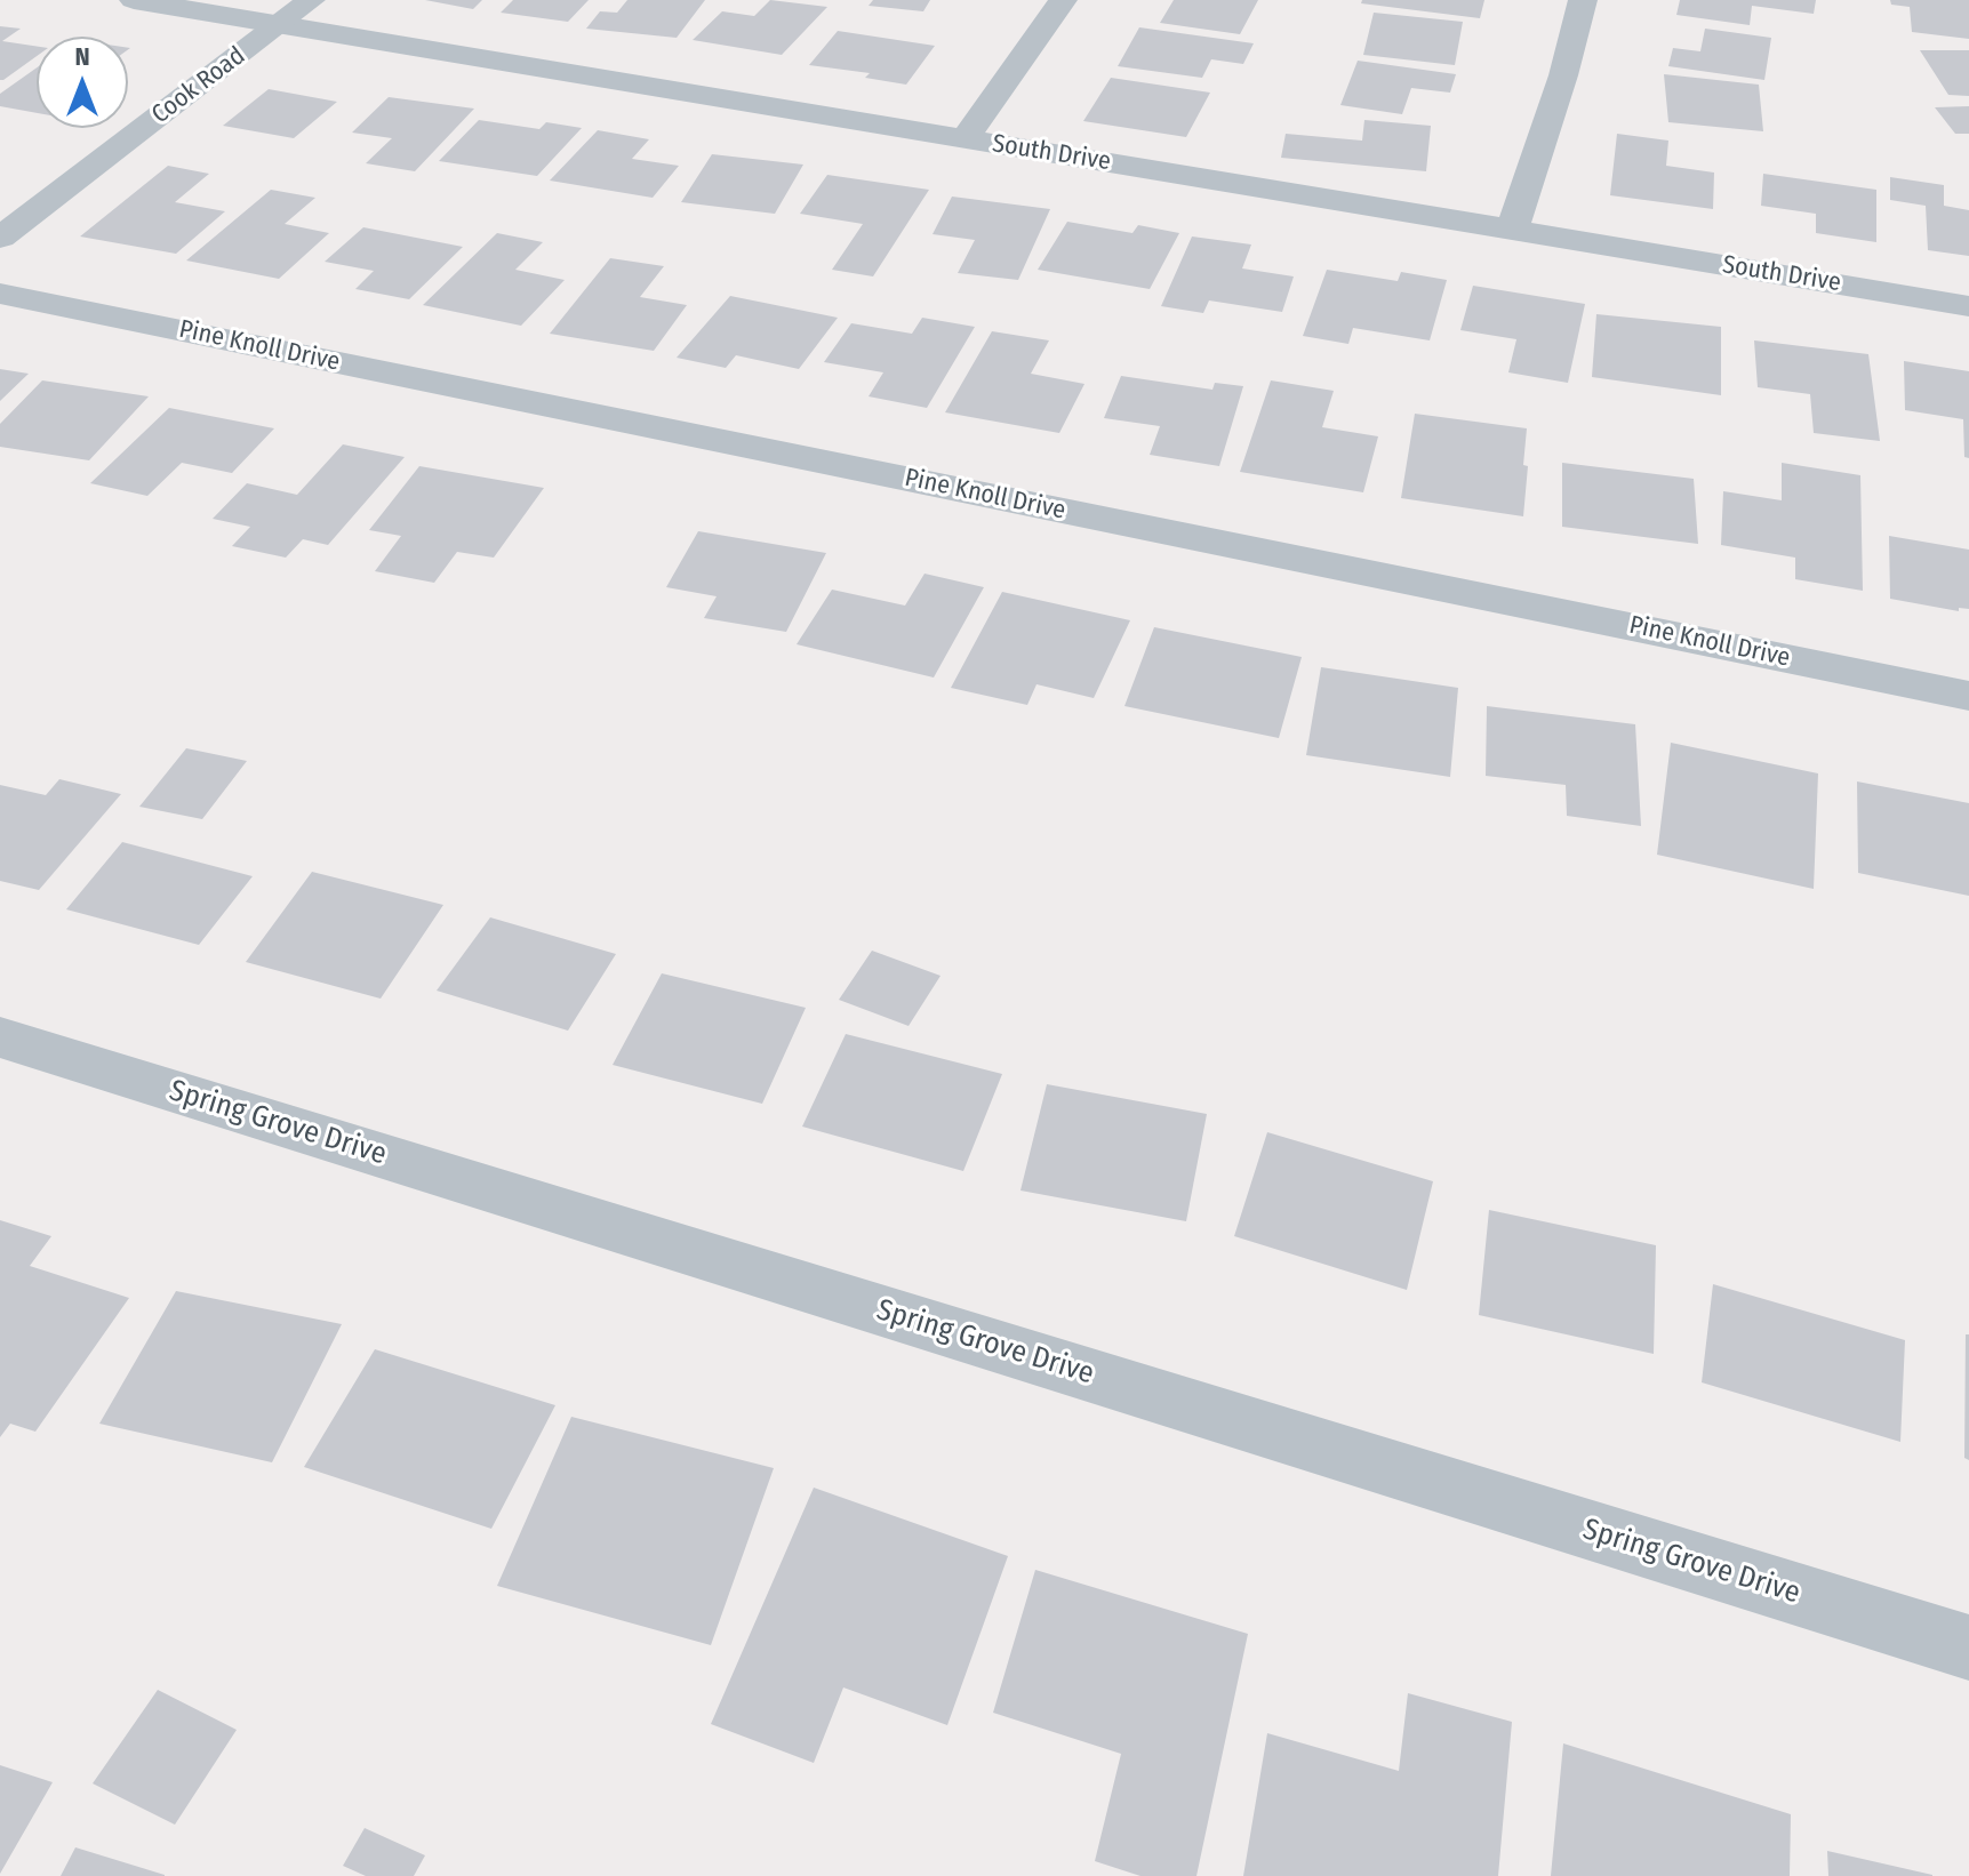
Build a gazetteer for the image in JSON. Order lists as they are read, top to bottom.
{
  "streets": {
    "street": [
      "Cook Road",
      "South Drive",
      "Pine Knoll Drive",
      "Spring Grove Drive"
    ]
  },
  "crossings": [
    ["Cook Road", "South Drive"]
  ],
  "north": "top"
}
